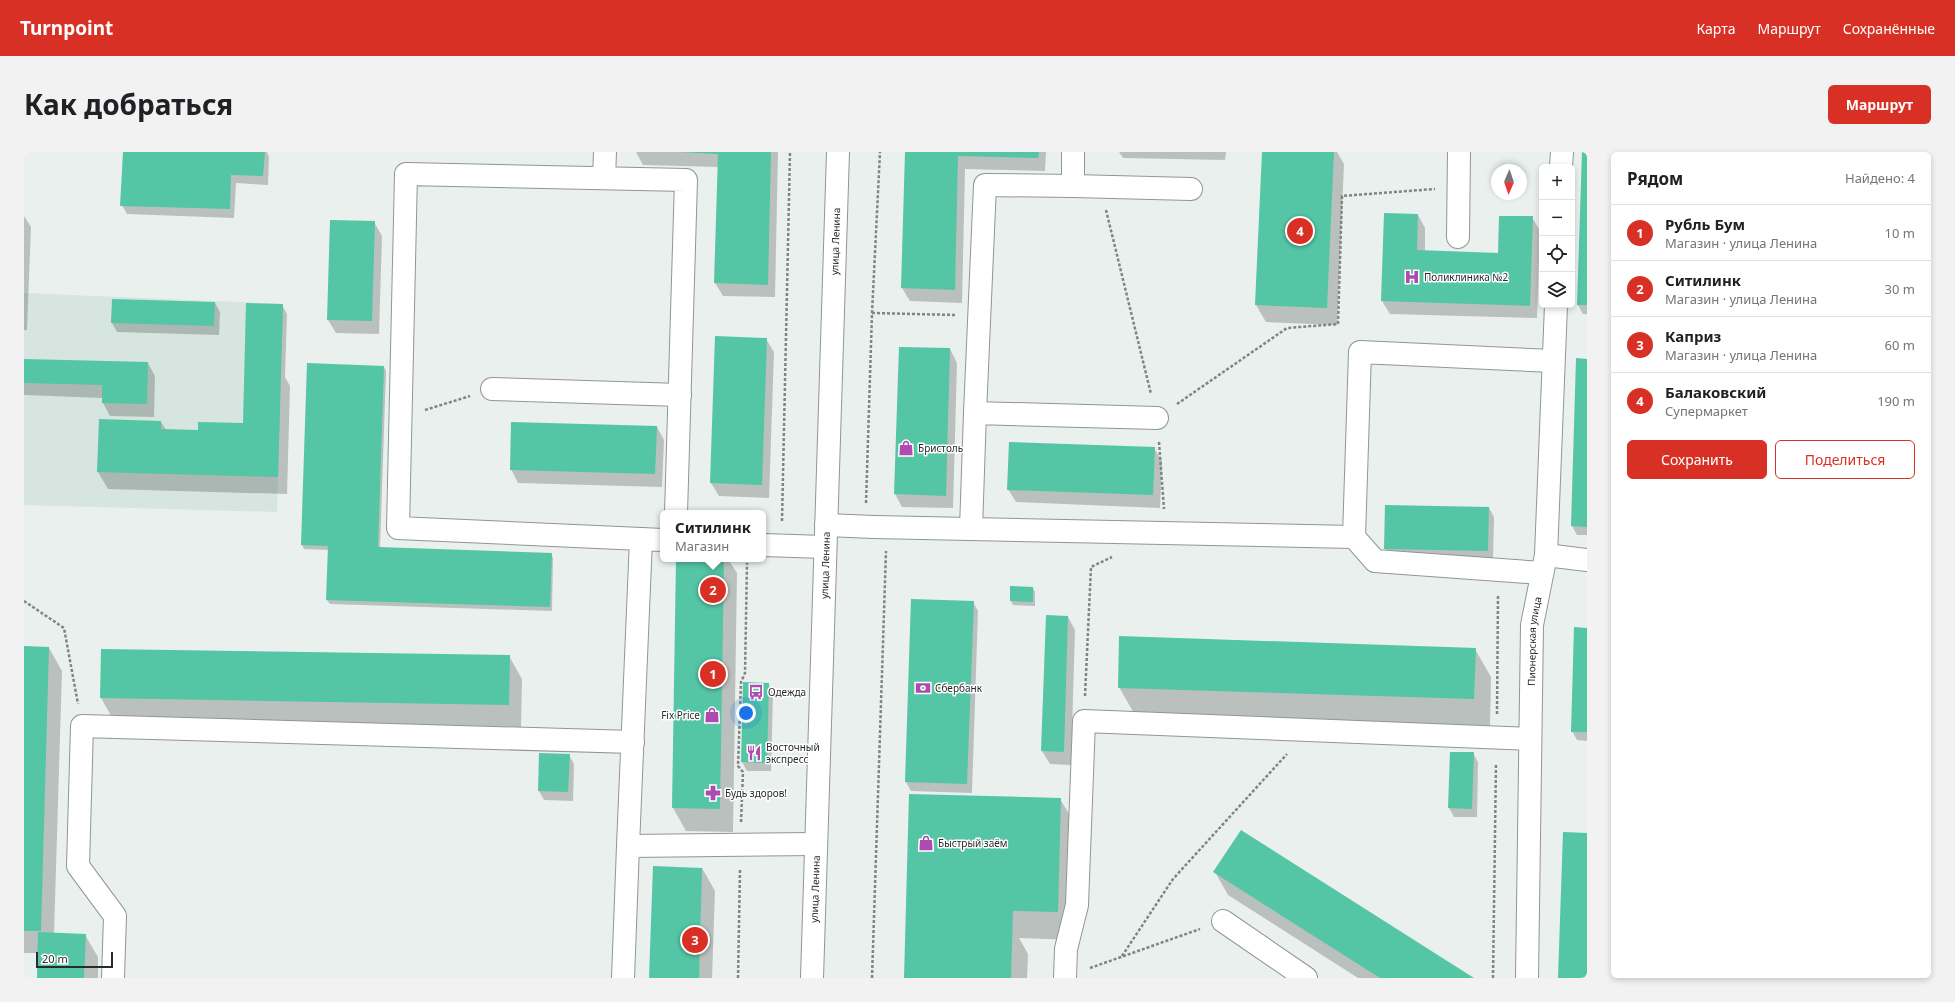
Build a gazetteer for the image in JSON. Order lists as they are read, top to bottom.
{
  "streets": {
    "main road": ["улица Ленина", "Пионерская улица"]
  },
  "places": {
    "hospital": ["Поликлиника №2"],
    "shop": ["Бристоль", "Fix Price", "Быстрый заём"],
    "bank": ["Сбербанк"],
    "bus stop": ["Одежда"],
    "restaurant": ["Восточный экспресс"],
    "pharmacy": ["Будь здоров!"]
  },
  "scale_bar": "20 m",
  "north": "bottom",
  "page": {
    "header": "Turnpoint",
    "nav": ["Карта", "Маршрут", "Сохранённые"],
    "title": "Как добраться",
    "buttons": [
      "Маршрут",
      ["Сохранить", "Поделиться"]
    ],
    "heading": ["Рядом", "Найдено: 4"],
    "map_buttons": ["+", "−"],
    "list": [
      {
        "mark": "1",
        "name": "Рубль Бум",
        "note": "Магазин · улица Ленина",
        "value": "10 m"
      },
      {
        "mark": "2",
        "name": "Ситилинк",
        "note": "Магазин · улица Ленина",
        "value": "30 m"
      },
      {
        "mark": "3",
        "name": "Каприз",
        "note": "Магазин · улица Ленина",
        "value": "60 m"
      },
      {
        "mark": "4",
        "name": "Балаковский",
        "note": "Супермаркет",
        "value": "190 m"
      }
    ],
    "pins": [
      "4",
      "2",
      "1",
      "3"
    ],
    "popup": ["Ситилинк", "Магазин"],
    "scale": "20 m"
  }
}
